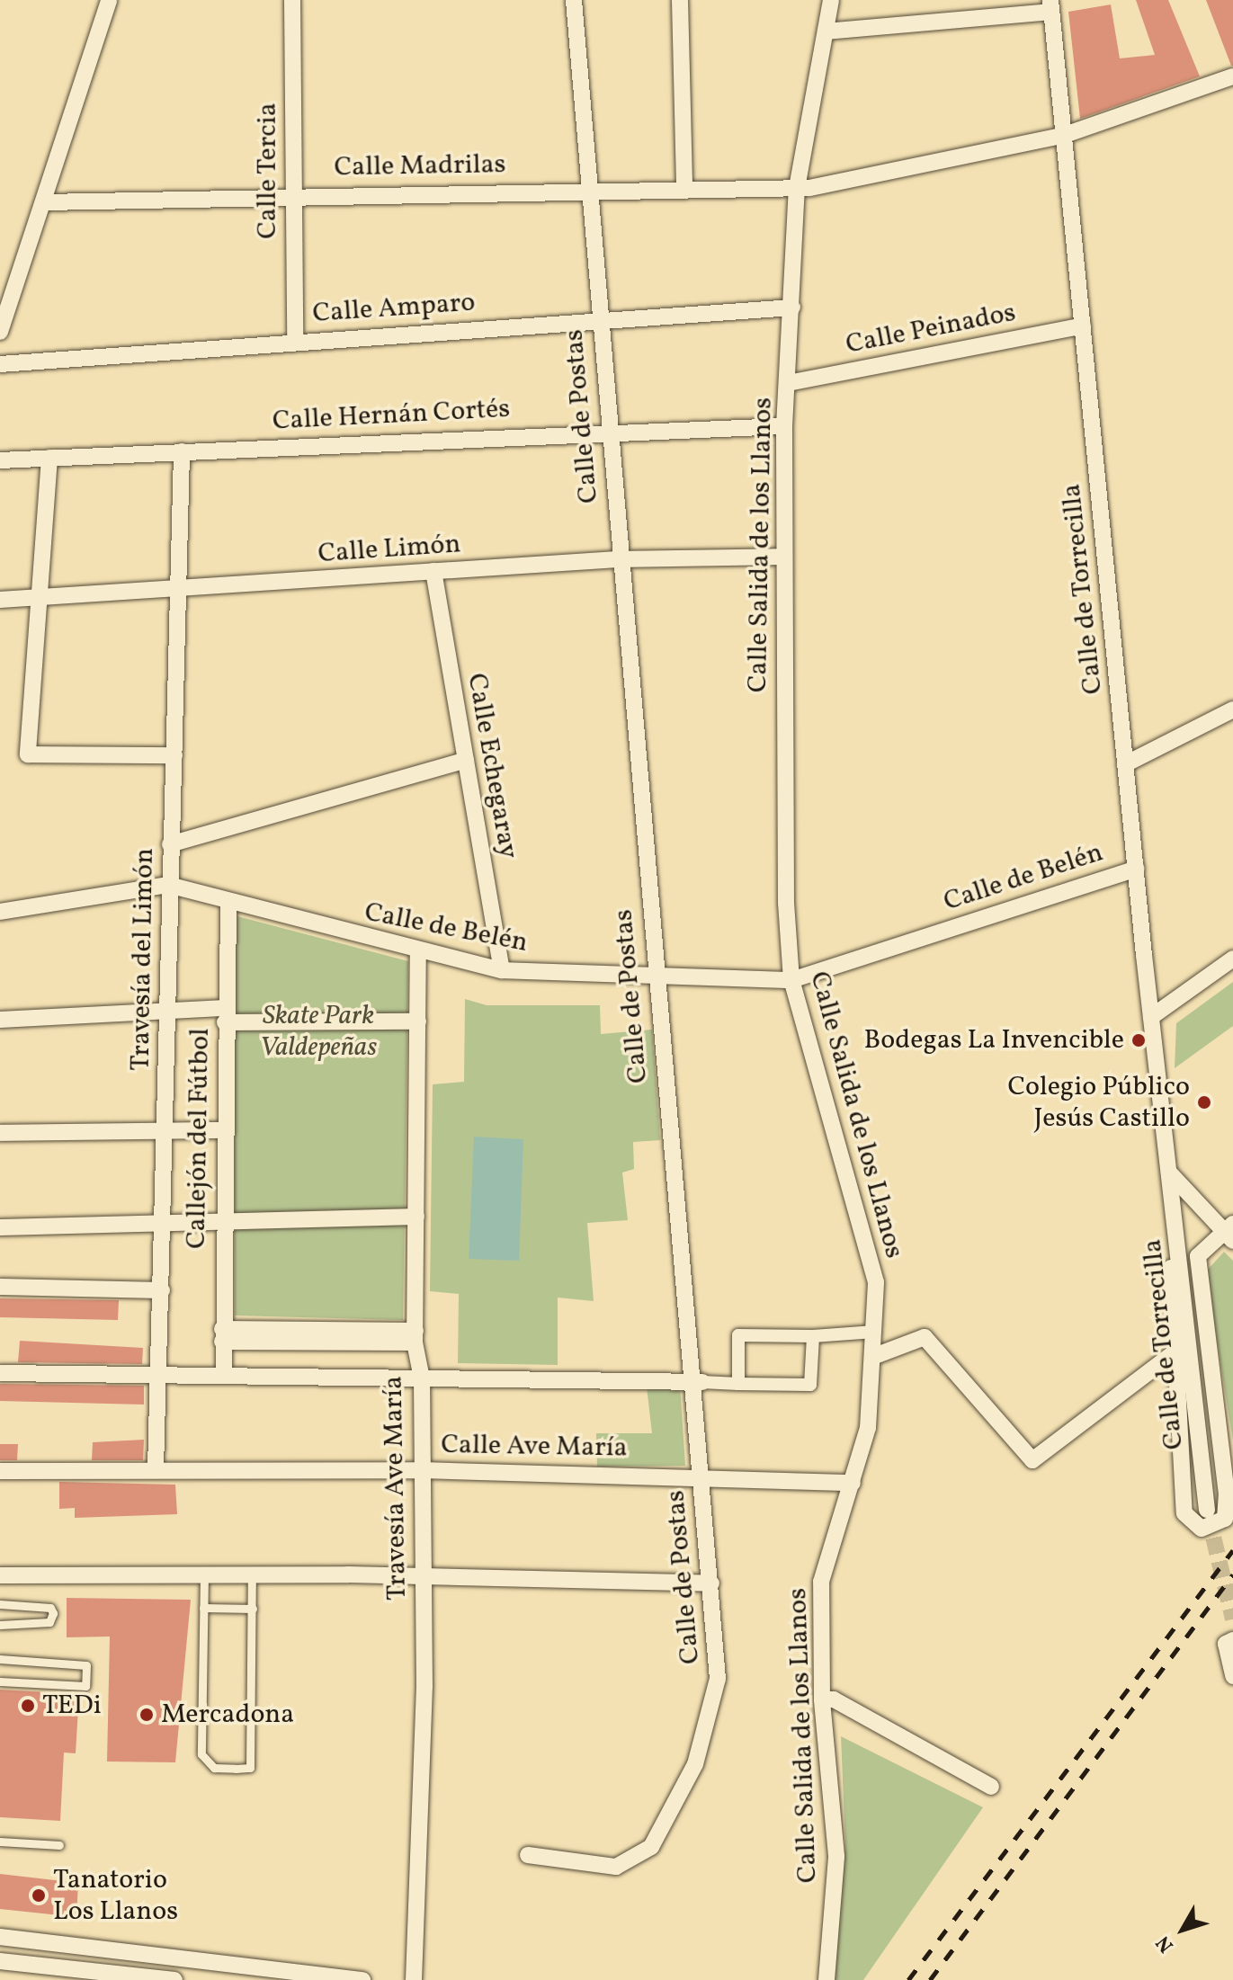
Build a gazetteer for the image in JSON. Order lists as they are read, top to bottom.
{
  "streets": {
    "street": [
      "Calle Madrilas",
      "Calle Tercia",
      "Calle Amparo",
      "Calle Peinados",
      "Calle Hernán Cortés",
      "Calle de Postas",
      "Calle Salida de los Llanos",
      "Calle Limón",
      "Calle de Torrecilla",
      "Calle Echegaray",
      "Calle de Belén",
      "Travesía del Limón",
      "Callejón del Fútbol",
      "Calle Ave María",
      "Travesía Ave María"
    ]
  },
  "crossings": [
    ["Calle Madrilas", "Calle Tercia"],
    ["Calle Madrilas", "Calle de Postas"],
    ["Calle Madrilas", "Calle Salida de los Llanos"],
    ["Calle Madrilas", "Calle de Torrecilla"],
    ["Calle Tercia", "Calle Amparo"],
    ["Calle Amparo", "Calle de Postas"],
    ["Calle Amparo", "Calle Salida de los Llanos"],
    ["Calle Peinados", "Calle Salida de los Llanos"],
    ["Calle Peinados", "Calle de Torrecilla"],
    ["Calle Hernán Cortés", "Calle de Postas"],
    ["Calle Hernán Cortés", "Calle Salida de los Llanos"],
    ["Calle Hernán Cortés", "Travesía del Limón"],
    ["Calle de Postas", "Calle Limón"],
    ["Calle de Postas", "Calle de Belén"],
    ["Calle de Postas", "Calle Ave María"],
    ["Calle Salida de los Llanos", "Calle Limón"],
    ["Calle Salida de los Llanos", "Calle de Belén"],
    ["Calle Salida de los Llanos", "Calle Ave María"],
    ["Calle Limón", "Calle Echegaray"],
    ["Calle Limón", "Travesía del Limón"],
    ["Calle de Torrecilla", "Calle de Belén"],
    ["Calle Echegaray", "Calle de Belén"],
    ["Calle de Belén", "Travesía del Limón"],
    ["Calle de Belén", "Callejón del Fútbol"],
    ["Calle de Belén", "Travesía Ave María"],
    ["Travesía del Limón", "Calle Ave María"],
    ["Calle Ave María", "Travesía Ave María"]
  ],
  "parks": ["Skate Park Valdepeñas"],
  "places": [
    "Bodegas La Invencible",
    "Colegio Público Jesús Castillo",
    "TEDi",
    "Mercadona",
    "Tanatorio Los Llanos"
  ],
  "north": "bottom left"
}
